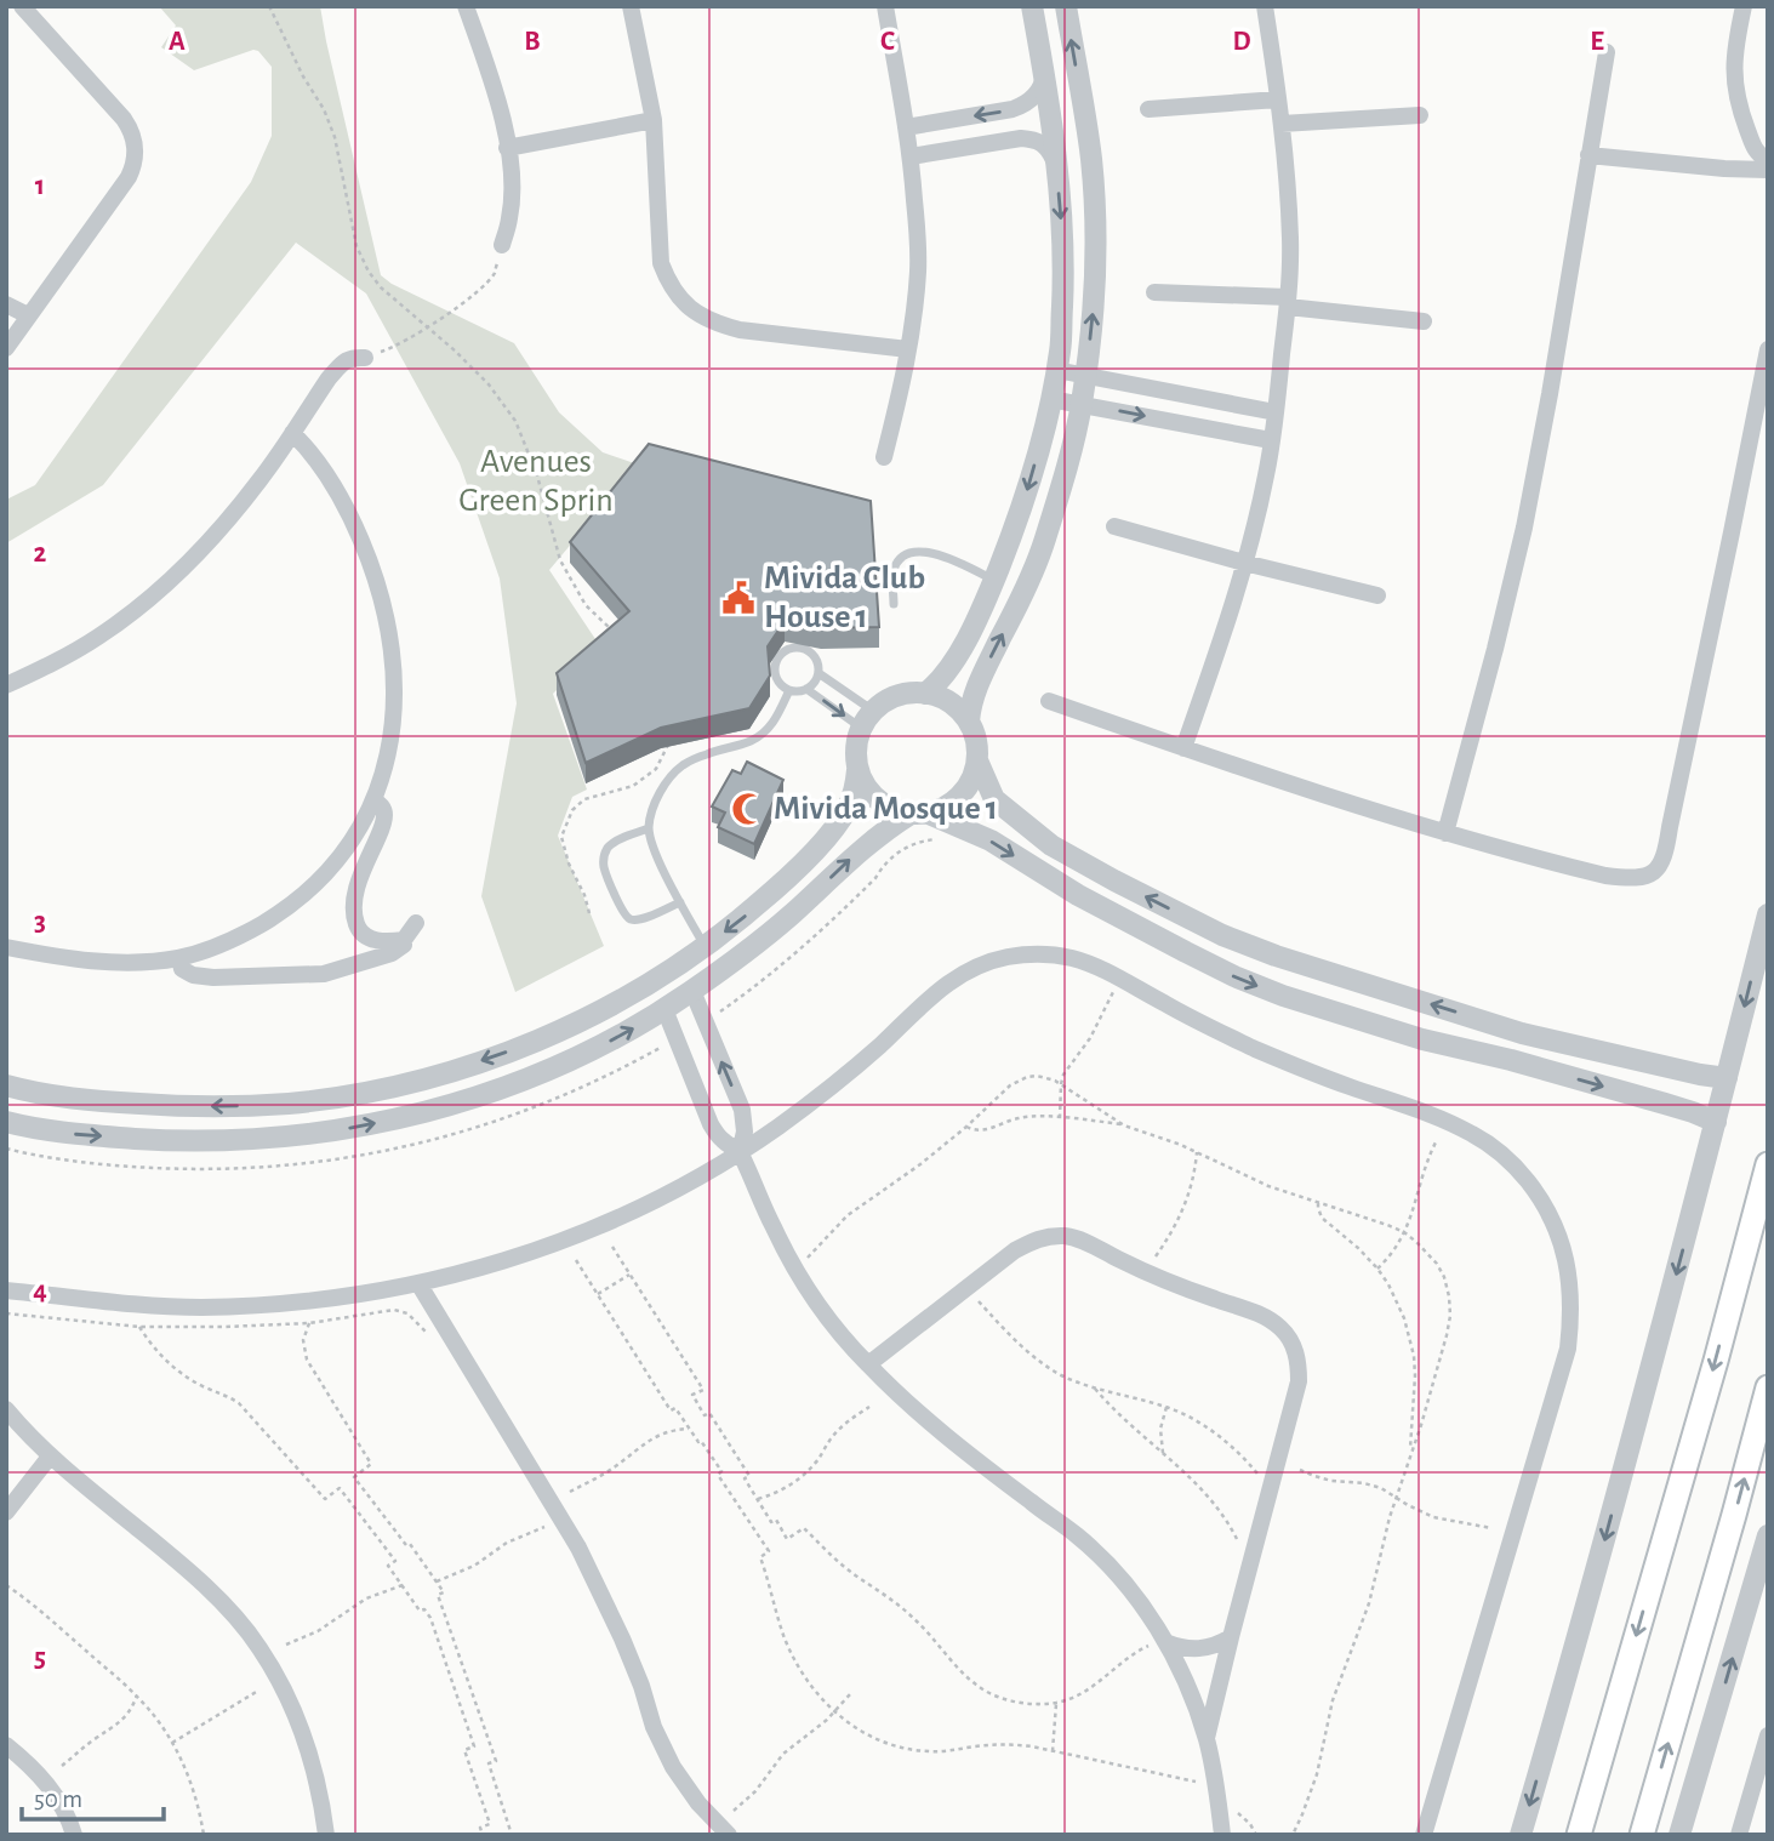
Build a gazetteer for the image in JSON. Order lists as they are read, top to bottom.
{
  "parks": ["Avenues Green Sprin"],
  "places": {
    "public building": ["Mivida Club House 1"],
    "mosque": ["Mivida Mosque 1"]
  },
  "scale_bar": "50 m",
  "grid": {
    "columns": [
      "A",
      "B",
      "C",
      "D",
      "E"
    ],
    "rows": [
      "1",
      "2",
      "3",
      "4",
      "5"
    ]
  }
}
